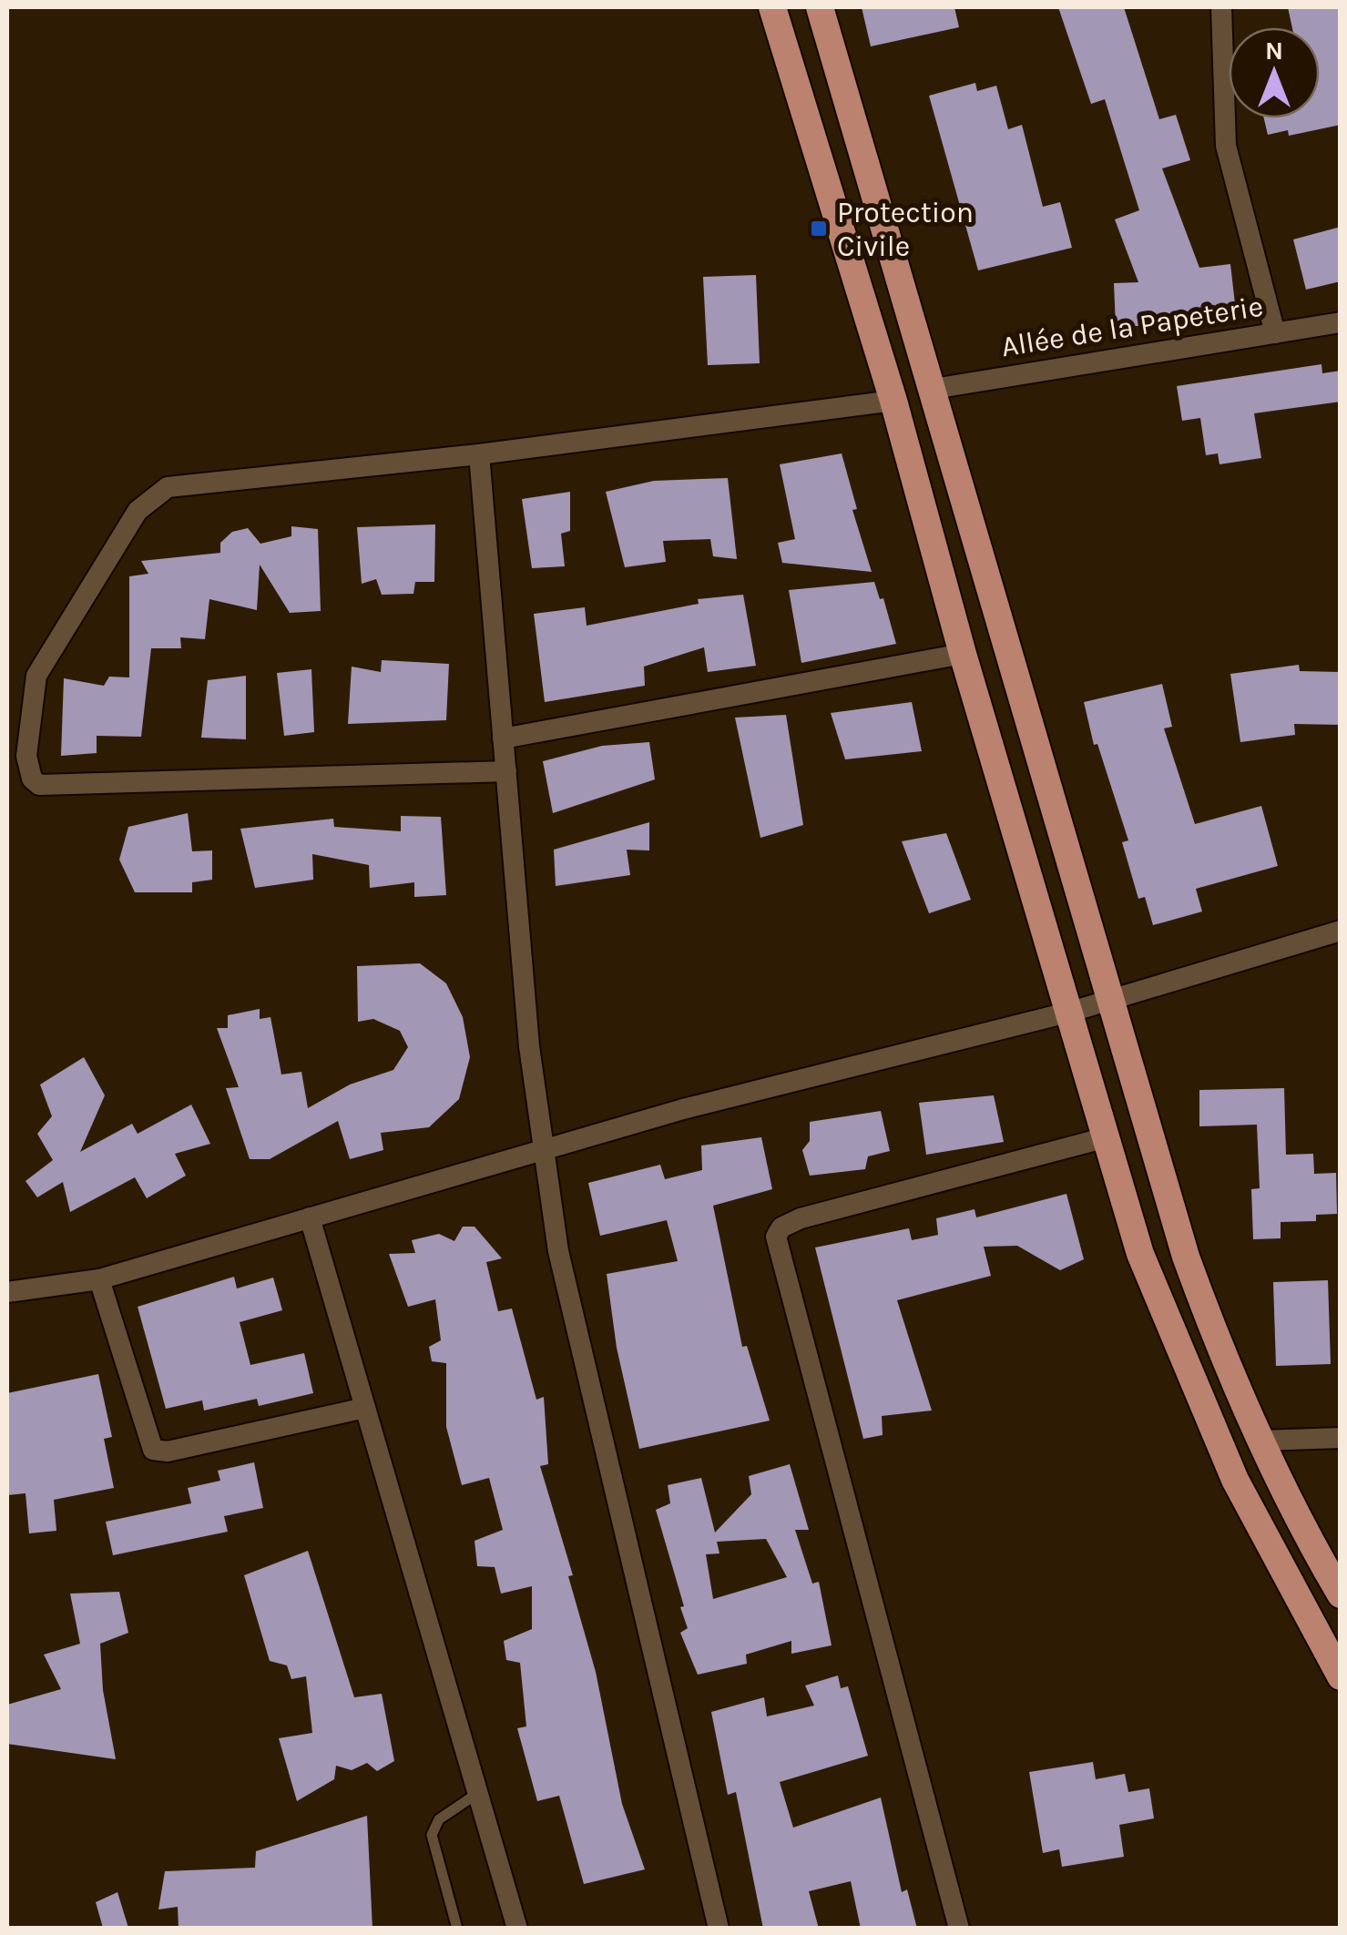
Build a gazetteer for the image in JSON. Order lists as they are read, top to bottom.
{
  "streets": {
    "street": ["Allée de la Papeterie"]
  },
  "places": {
    "transit": ["Protection Civile"]
  },
  "north": "top"
}
